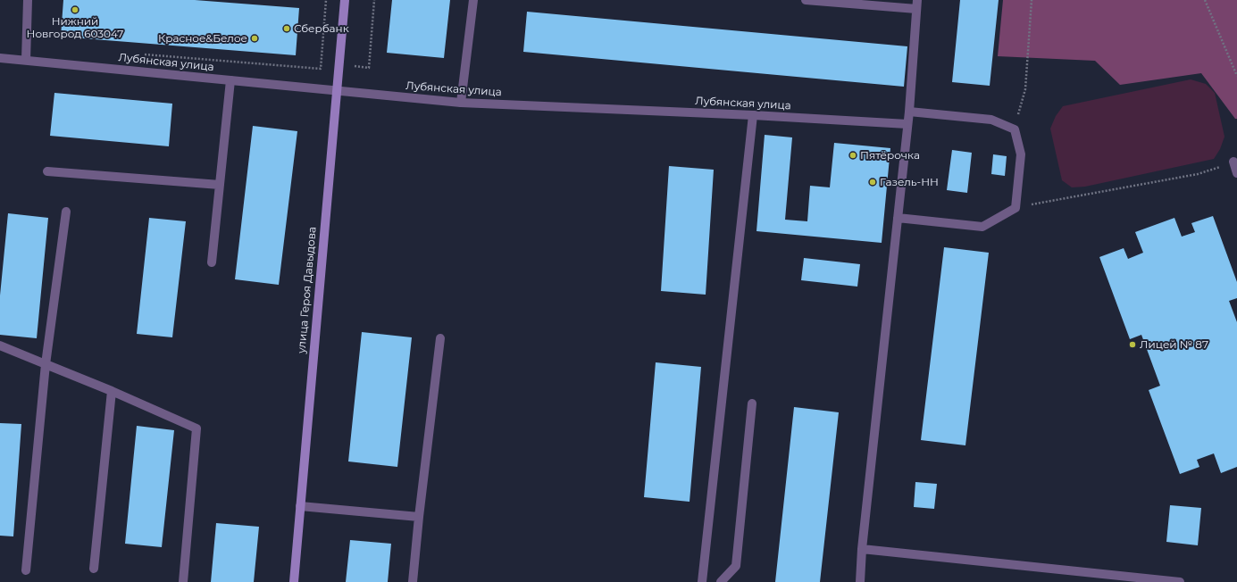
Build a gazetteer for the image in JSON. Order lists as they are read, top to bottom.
{
  "streets": {
    "street": ["Лубянская улица", "улица Героя Давыдова"]
  },
  "crossings": [
    ["Лубянская улица", "улица Героя Давыдова"]
  ],
  "places": [
    "Нижний Новгород 603047",
    "Сбербанк",
    "Красное&Белое",
    "Пятёрочка",
    "Газель-НН",
    "Лицей № 87"
  ]
}
